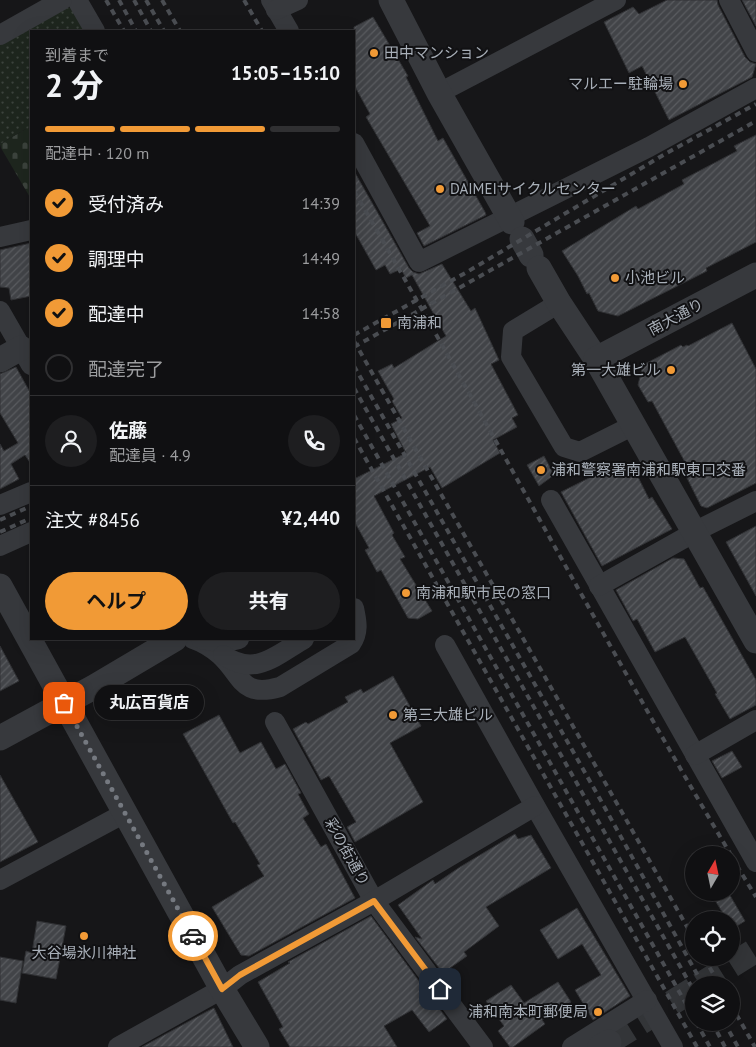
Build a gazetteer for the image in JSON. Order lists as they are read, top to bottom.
{
  "streets": {
    "street": ["南大通り", "彩の街通り"]
  },
  "places": {
    "other": [
      "田中マンション",
      "マルエー駐輪場",
      "DAIMEIサイクルセンター",
      "小池ビル",
      "第一大雄ビル",
      "浦和警察署南浦和駅東口交番",
      "南浦和駅市民の窓口",
      "丸広百貨店",
      "第三大雄ビル",
      "大谷場氷川神社",
      "浦和南本町郵便局"
    ],
    "transit": ["南浦和"]
  },
  "north": "top",
  "page": {
    "heading": ["2 分", "到着まで", "15:05–15:10"],
    "panel": [
      "佐藤",
      "配達員 · 4.9",
      "注文 #8456",
      "¥2,440"
    ],
    "bar": "配達中 · 120 m",
    "list": [
      ["受付済み", "14:39"],
      ["調理中", "14:49"],
      ["配達中", "14:58"],
      "配達完了"
    ],
    "buttons": ["ヘルプ", "共有"],
    "bubble": "丸広百貨店"
  }
}
